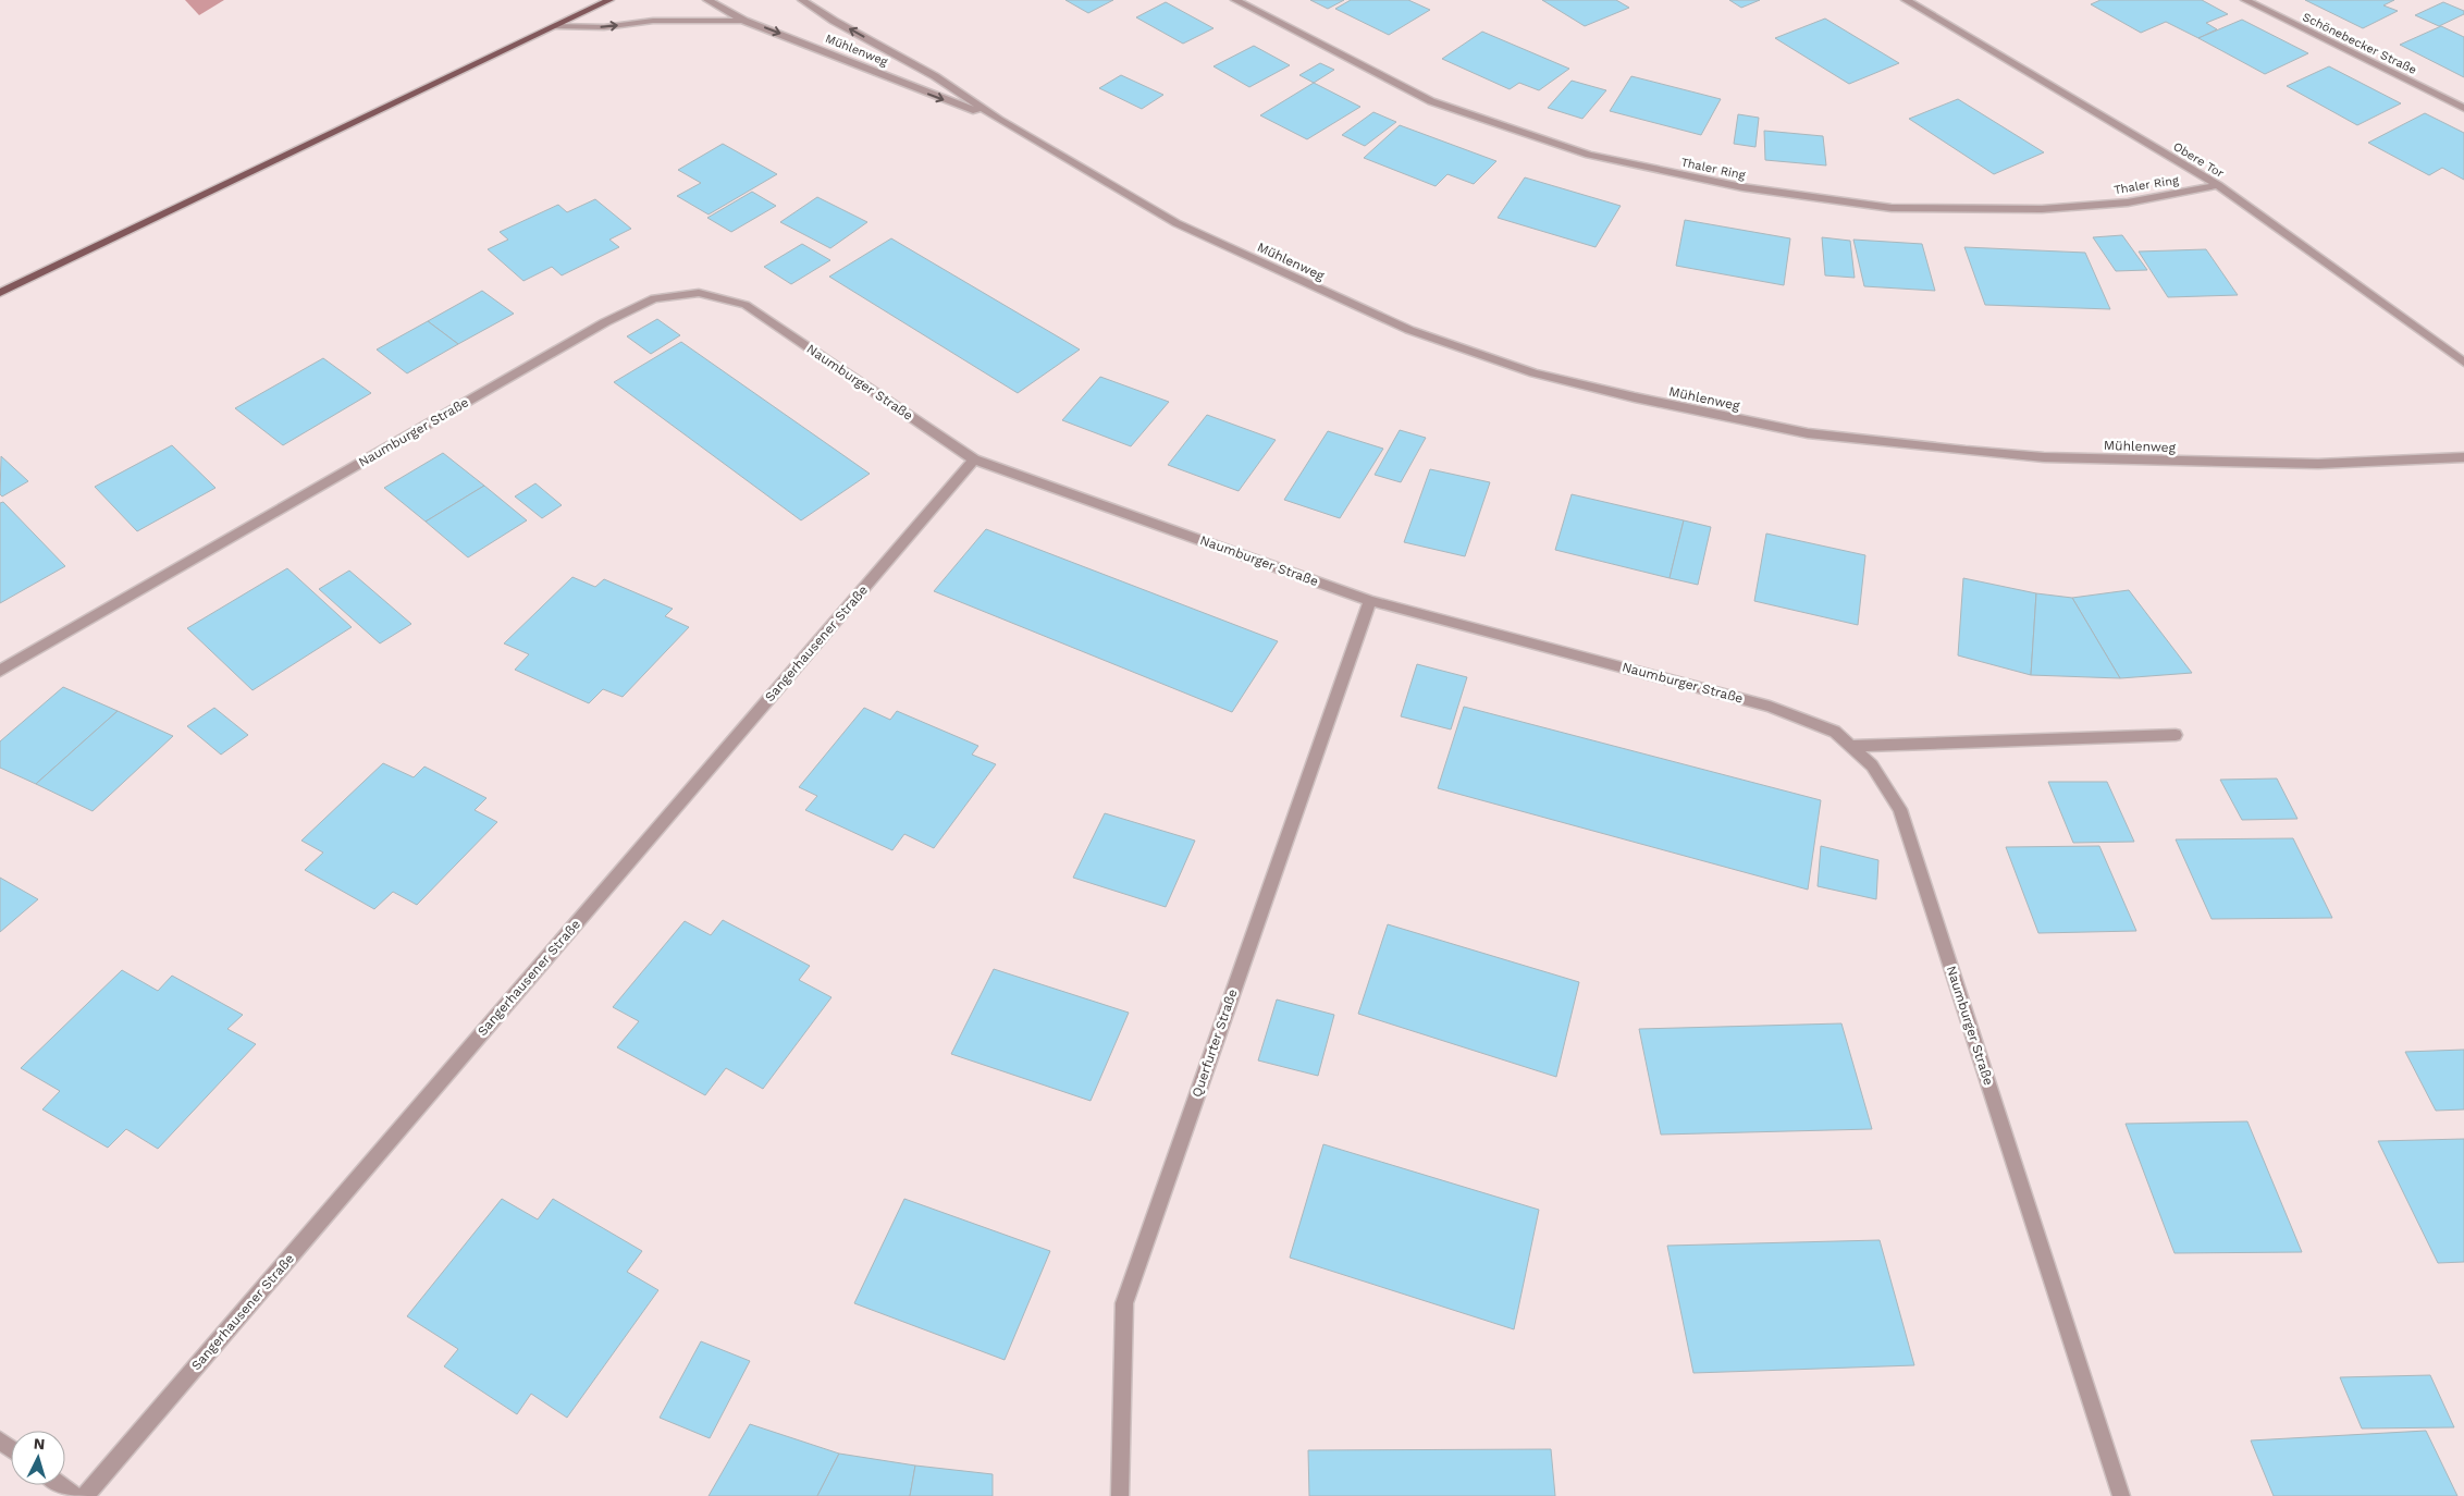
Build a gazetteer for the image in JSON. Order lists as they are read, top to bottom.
{
  "streets": {
    "street": [
      "Schönebecker Straße",
      "Mühlenweg",
      "Obere Tor",
      "Thaler Ring",
      "Naumburger Straße",
      "Sangerhausener Straße",
      "Querfurter Straße"
    ]
  },
  "crossings": [
    ["Obere Tor", "Thaler Ring"],
    ["Naumburger Straße", "Sangerhausener Straße"],
    ["Naumburger Straße", "Querfurter Straße"]
  ],
  "north": "top"
}
